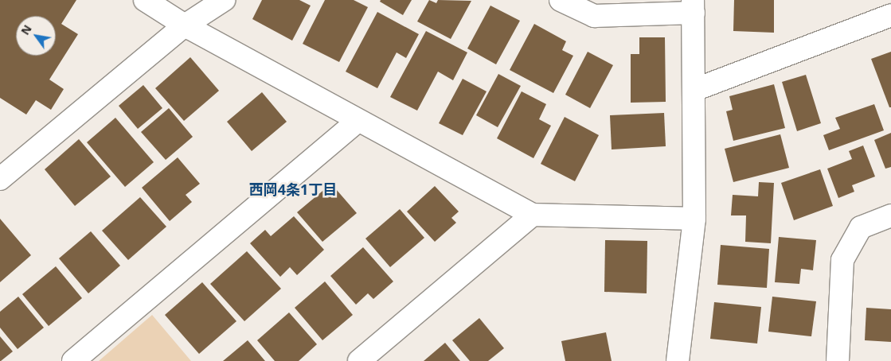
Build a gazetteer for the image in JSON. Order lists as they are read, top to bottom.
{
  "districts": ["西岡4条1丁目"],
  "north": "top left"
}
